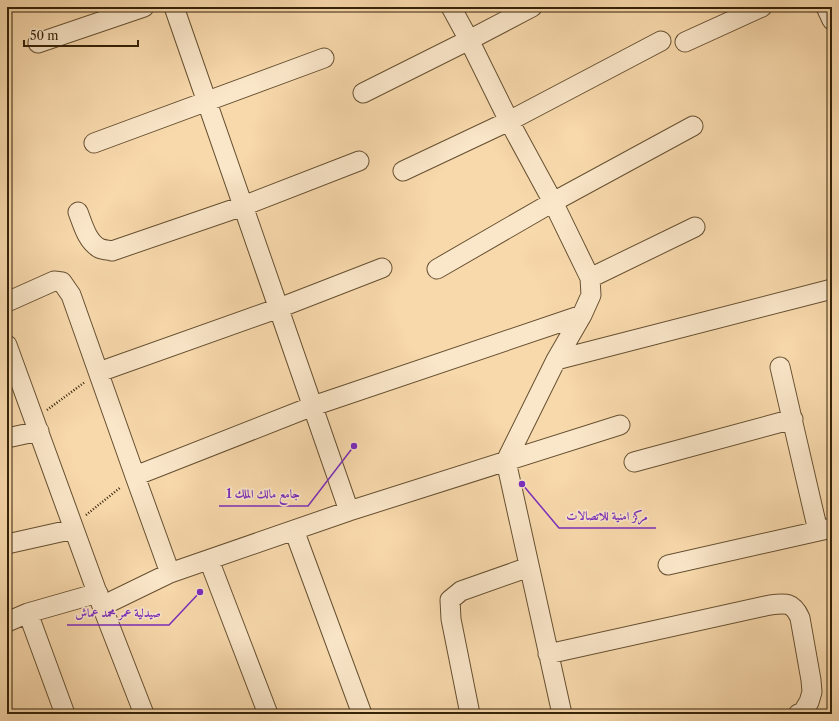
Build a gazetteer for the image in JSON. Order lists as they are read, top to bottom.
{
  "places": ["جامع مالك الملك 1", "مركز امنية للاتصالات", "صيدلية عمر محمد عماش"],
  "scale_bar": "50 m"
}
